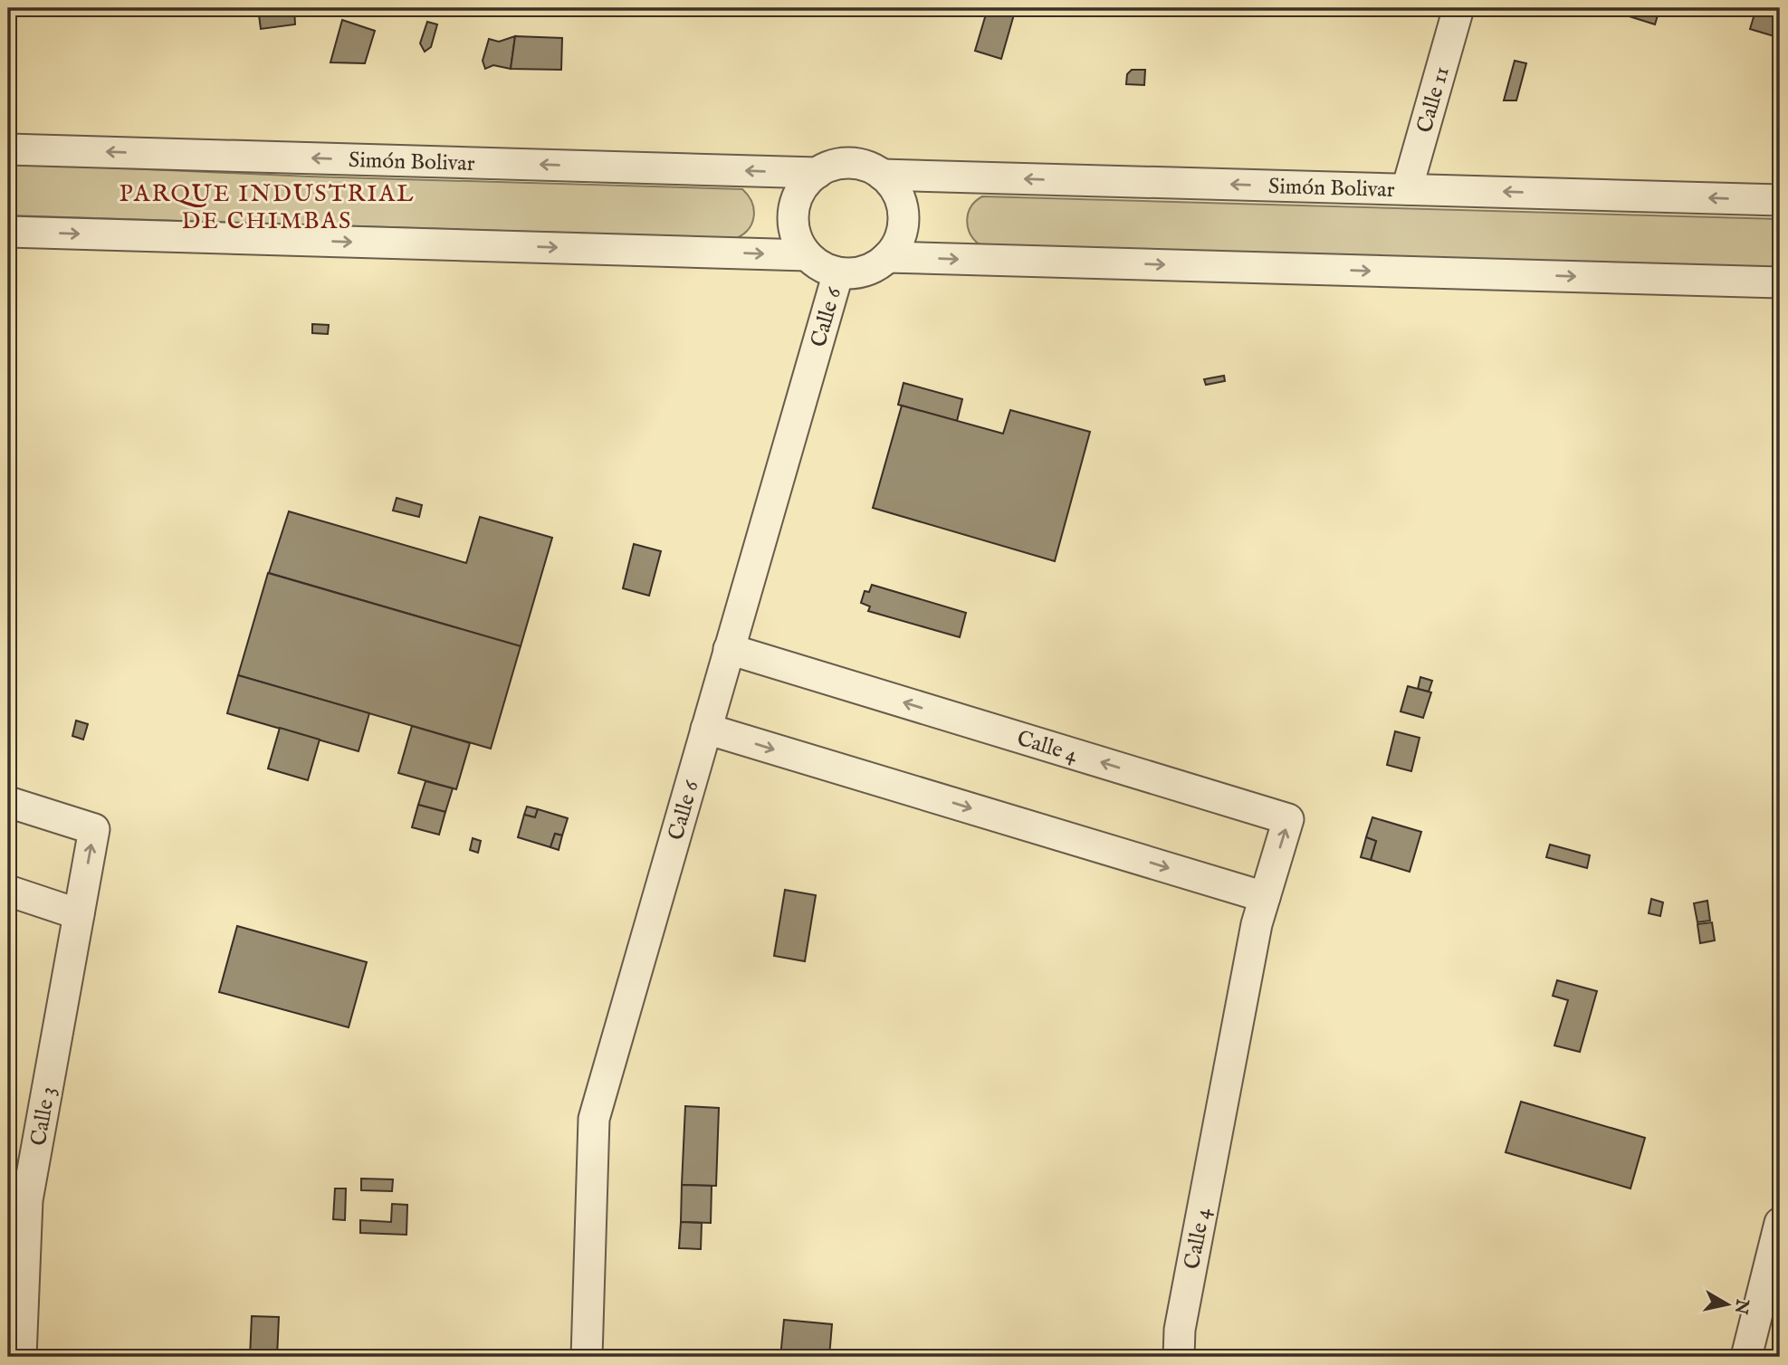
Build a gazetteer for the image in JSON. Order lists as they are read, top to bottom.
{
  "streets": {
    "street": [
      "Calle 11",
      "Simón Bolivar",
      "Calle 6",
      "Calle 4",
      "Calle 3"
    ]
  },
  "crossings": [
    ["Calle 11", "Simón Bolivar"],
    ["Simón Bolivar", "Calle 6"],
    ["Calle 6", "Calle 4"]
  ],
  "districts": ["PARQUE INDUSTRIAL DE CHIMBAS"],
  "north": "right"
}
